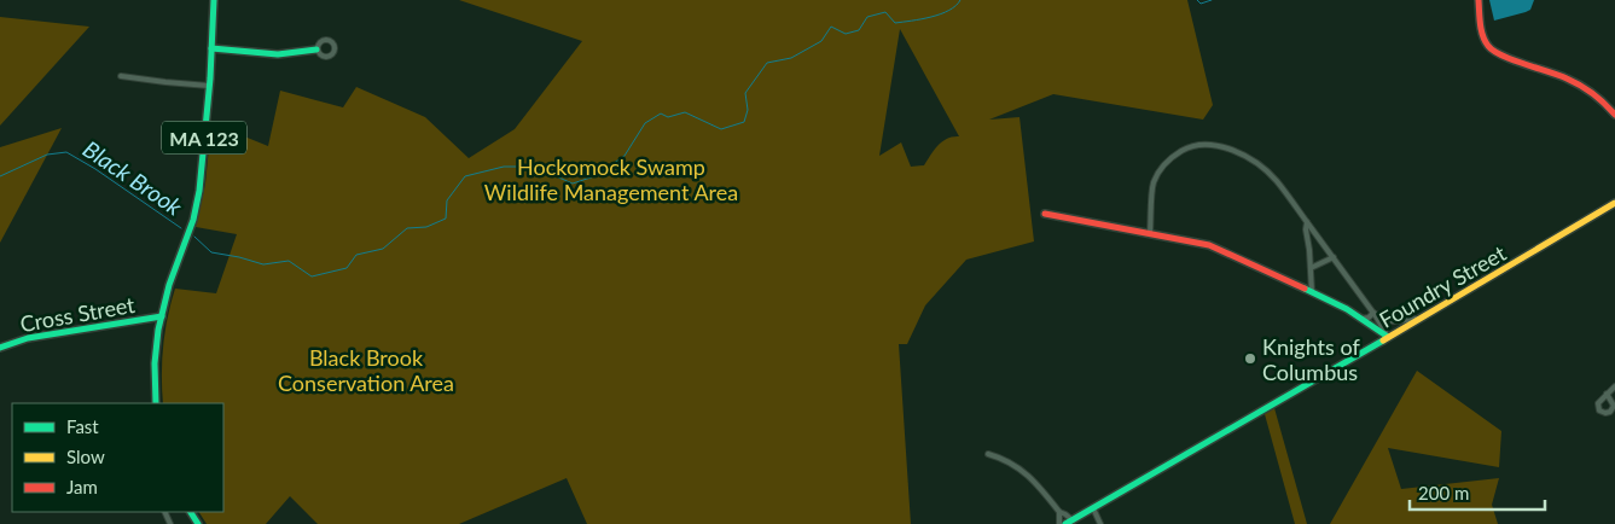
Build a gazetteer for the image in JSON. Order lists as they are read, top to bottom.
{
  "streets": {
    "main road": ["MA 123", "Foundry Street", "Cross Street"]
  },
  "crossings": [
    ["MA 123", "Cross Street"]
  ],
  "water": ["Black Brook"],
  "parks": ["Hockomock Swamp Wildlife Management Area", "Black Brook Conservation Area"],
  "places": ["Knights of Columbus"],
  "legend": ["Fast", "Slow", "Jam"],
  "scale_bar": "200 m"
}
